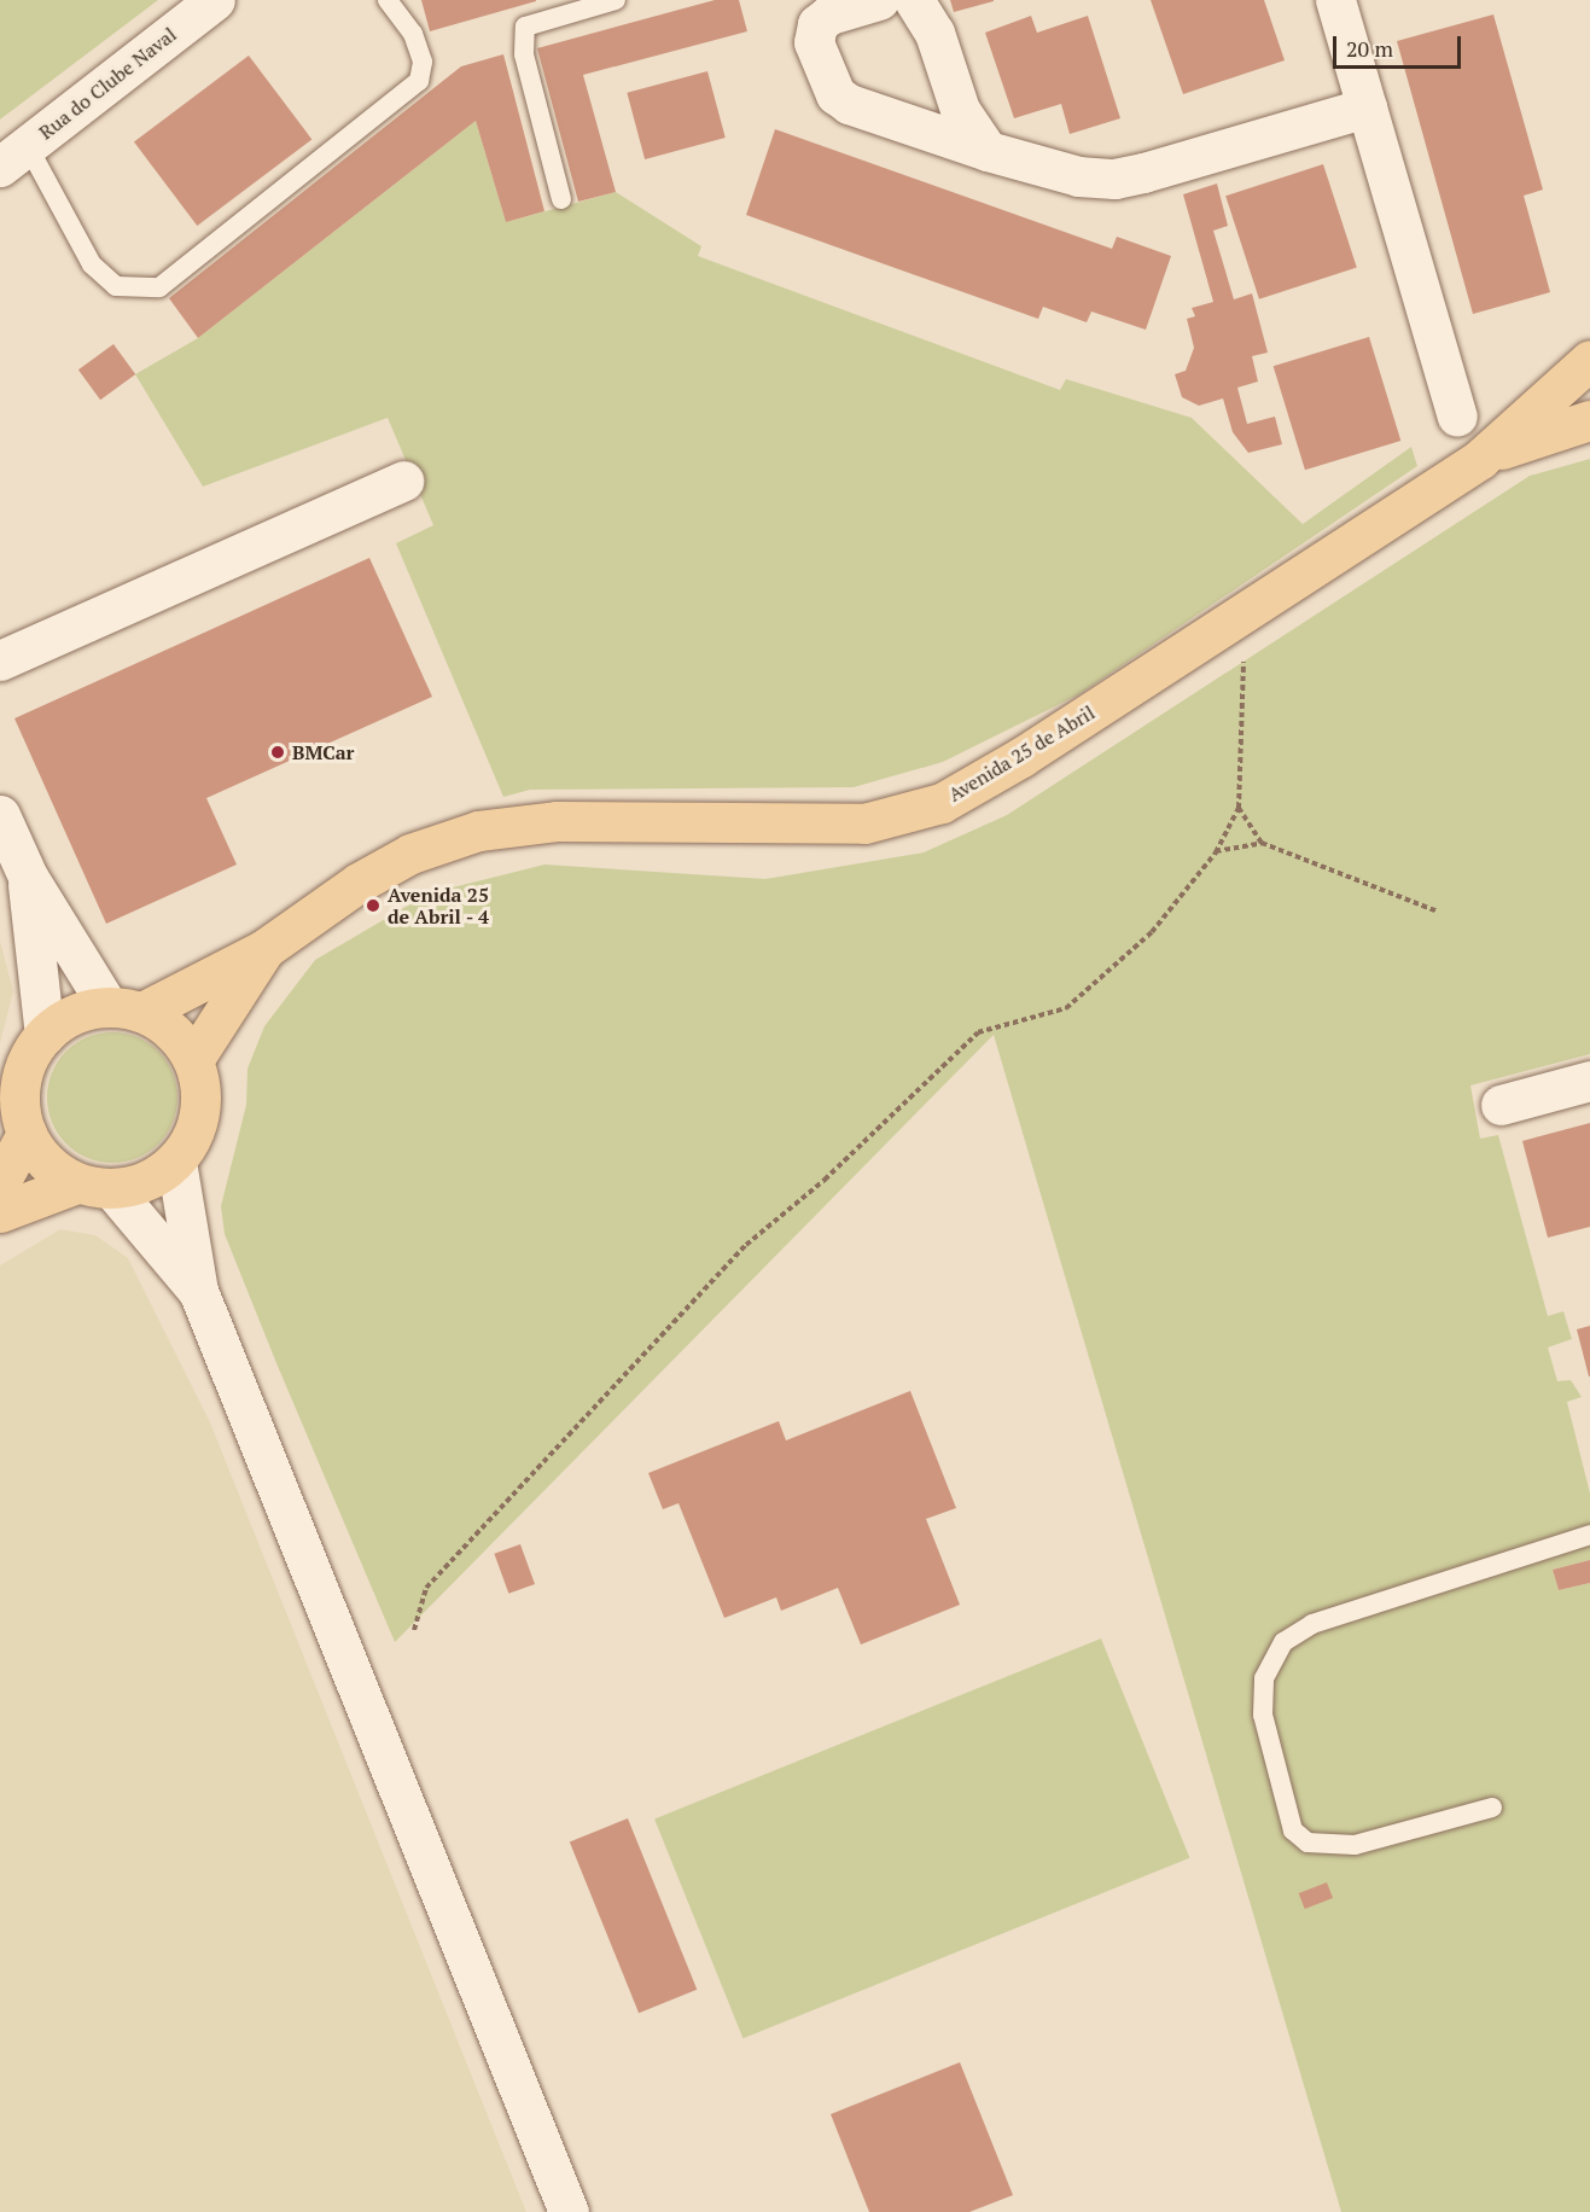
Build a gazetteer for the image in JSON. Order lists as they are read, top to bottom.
{
  "streets": {
    "main road": ["Avenida 25 de Abril"],
    "street": ["Rua do Clube Naval"]
  },
  "places": ["BMCar", "Avenida 25 de Abril - 4"],
  "scale_bar": "20 m"
}
